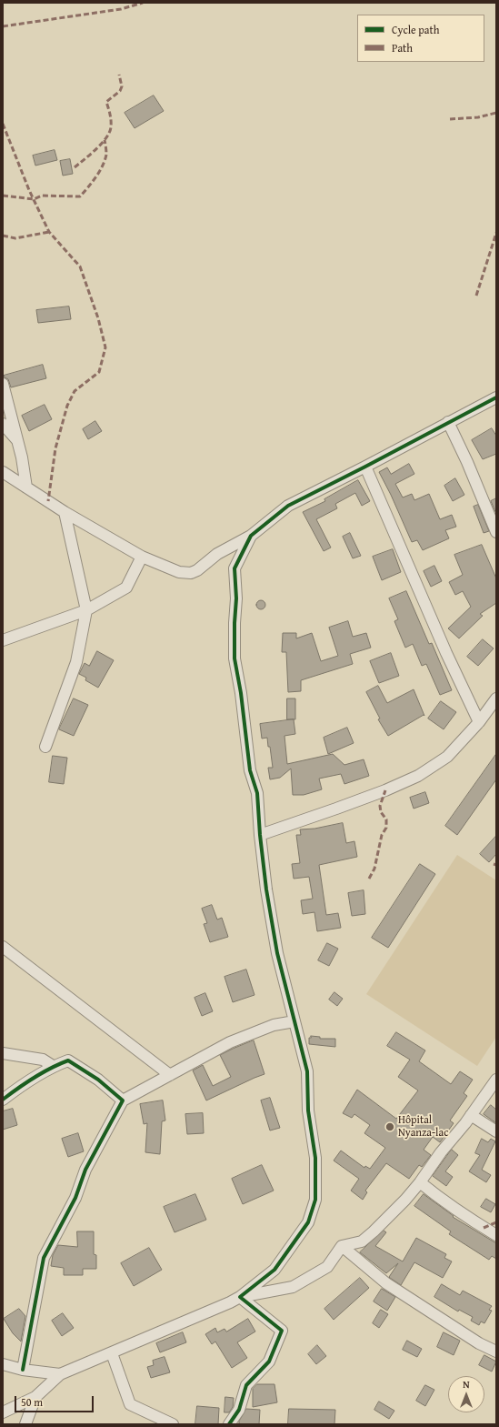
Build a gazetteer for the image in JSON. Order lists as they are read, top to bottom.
{
  "places": ["Hôpital Nyanza-lac"],
  "legend": ["Cycle path", "Path"],
  "scale_bar": "50 m",
  "north": "top"
}
